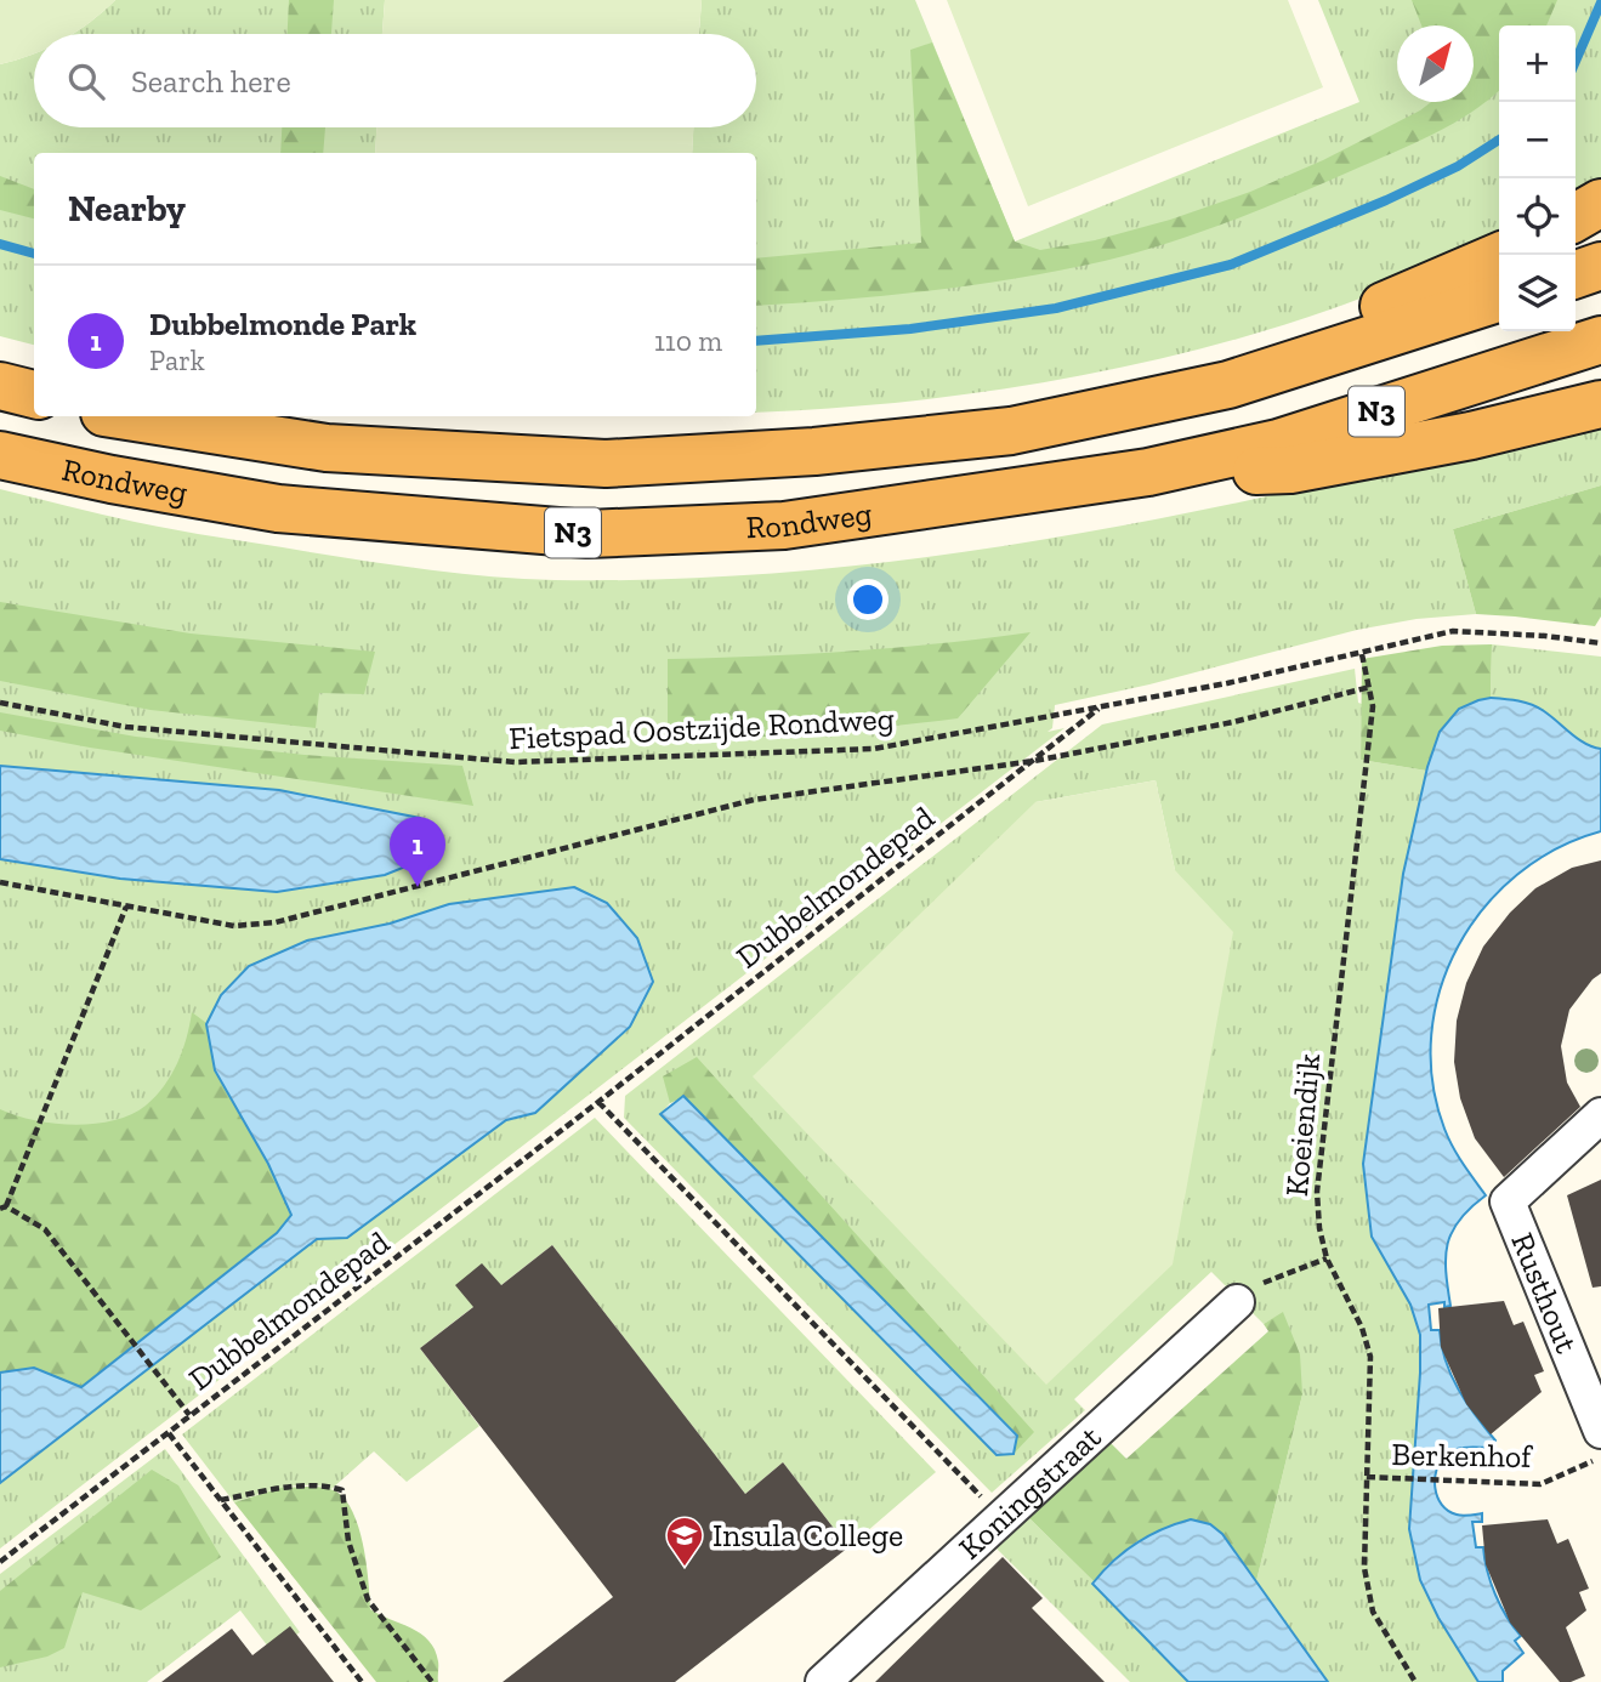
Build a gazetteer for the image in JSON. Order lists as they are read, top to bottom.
{
  "streets": {
    "highway": ["N3", "Rondweg"],
    "street": ["Rusthout", "Koningstraat"],
    "path": [
      "Fietspad Oostzijde Rondweg",
      "Dubbelmondepad",
      "Koeiendijk",
      "Berkenhof"
    ]
  },
  "crossings": [
    ["N3", "Rondweg"],
    ["Fietspad Oostzijde Rondweg", "Dubbelmondepad"],
    ["Fietspad Oostzijde Rondweg", "Koeiendijk"],
    ["Koeiendijk", "Berkenhof"]
  ],
  "places": {
    "school or university": ["Insula College"]
  },
  "north": "top right",
  "page": {
    "map_buttons": ["+", "−"],
    "search": "Search here",
    "heading": "Nearby",
    "list": [
      {
        "mark": "1",
        "name": "Dubbelmonde Park",
        "note": "Park",
        "value": "110 m"
      }
    ],
    "pins": "1"
  }
}
